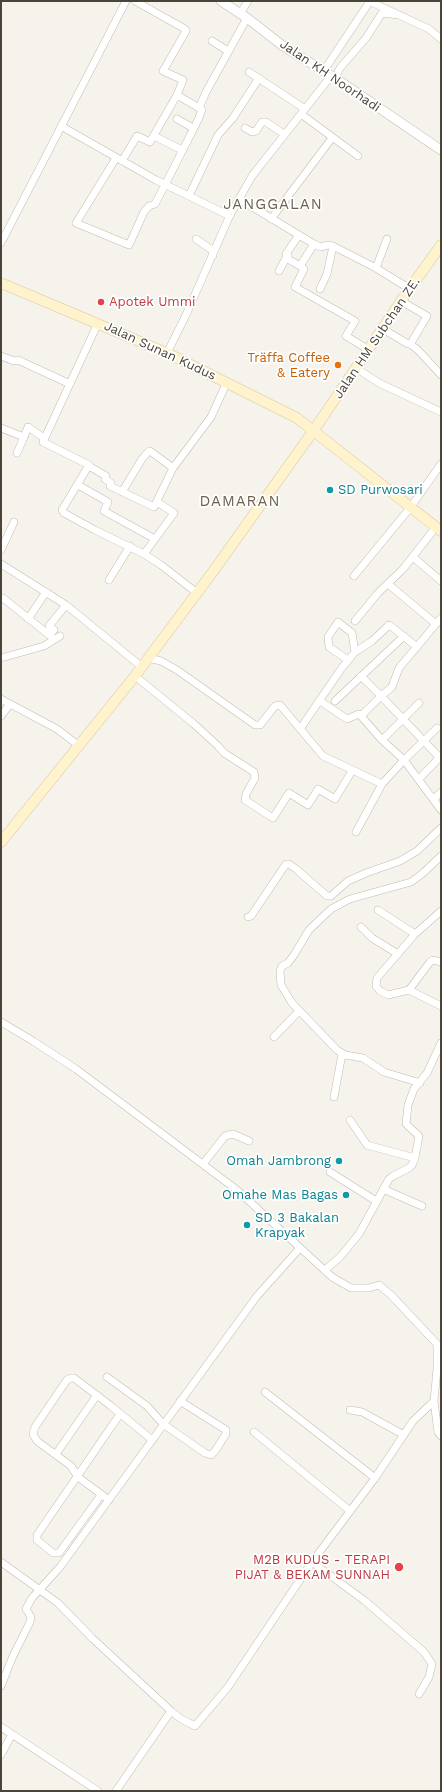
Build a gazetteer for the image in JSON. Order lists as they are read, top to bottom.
{
  "streets": {
    "main road": ["Jalan HM Subchan ZE.", "Jalan Sunan Kudus"],
    "street": ["Jalan KH Noorhadi"]
  },
  "crossings": [
    ["Jalan HM Subchan ZE.", "Jalan Sunan Kudus"]
  ],
  "districts": ["JANGGALAN", "DAMARAN"],
  "places": [
    "Apotek Ummi",
    "Träffa Coffee & Eatery",
    "SD Purwosari",
    "Omah Jambrong",
    "Omahe Mas Bagas",
    "SD 3 Bakalan Krapyak",
    "M2B KUDUS - TERAPI PIJAT & BEKAM SUNNAH"
  ]
}
